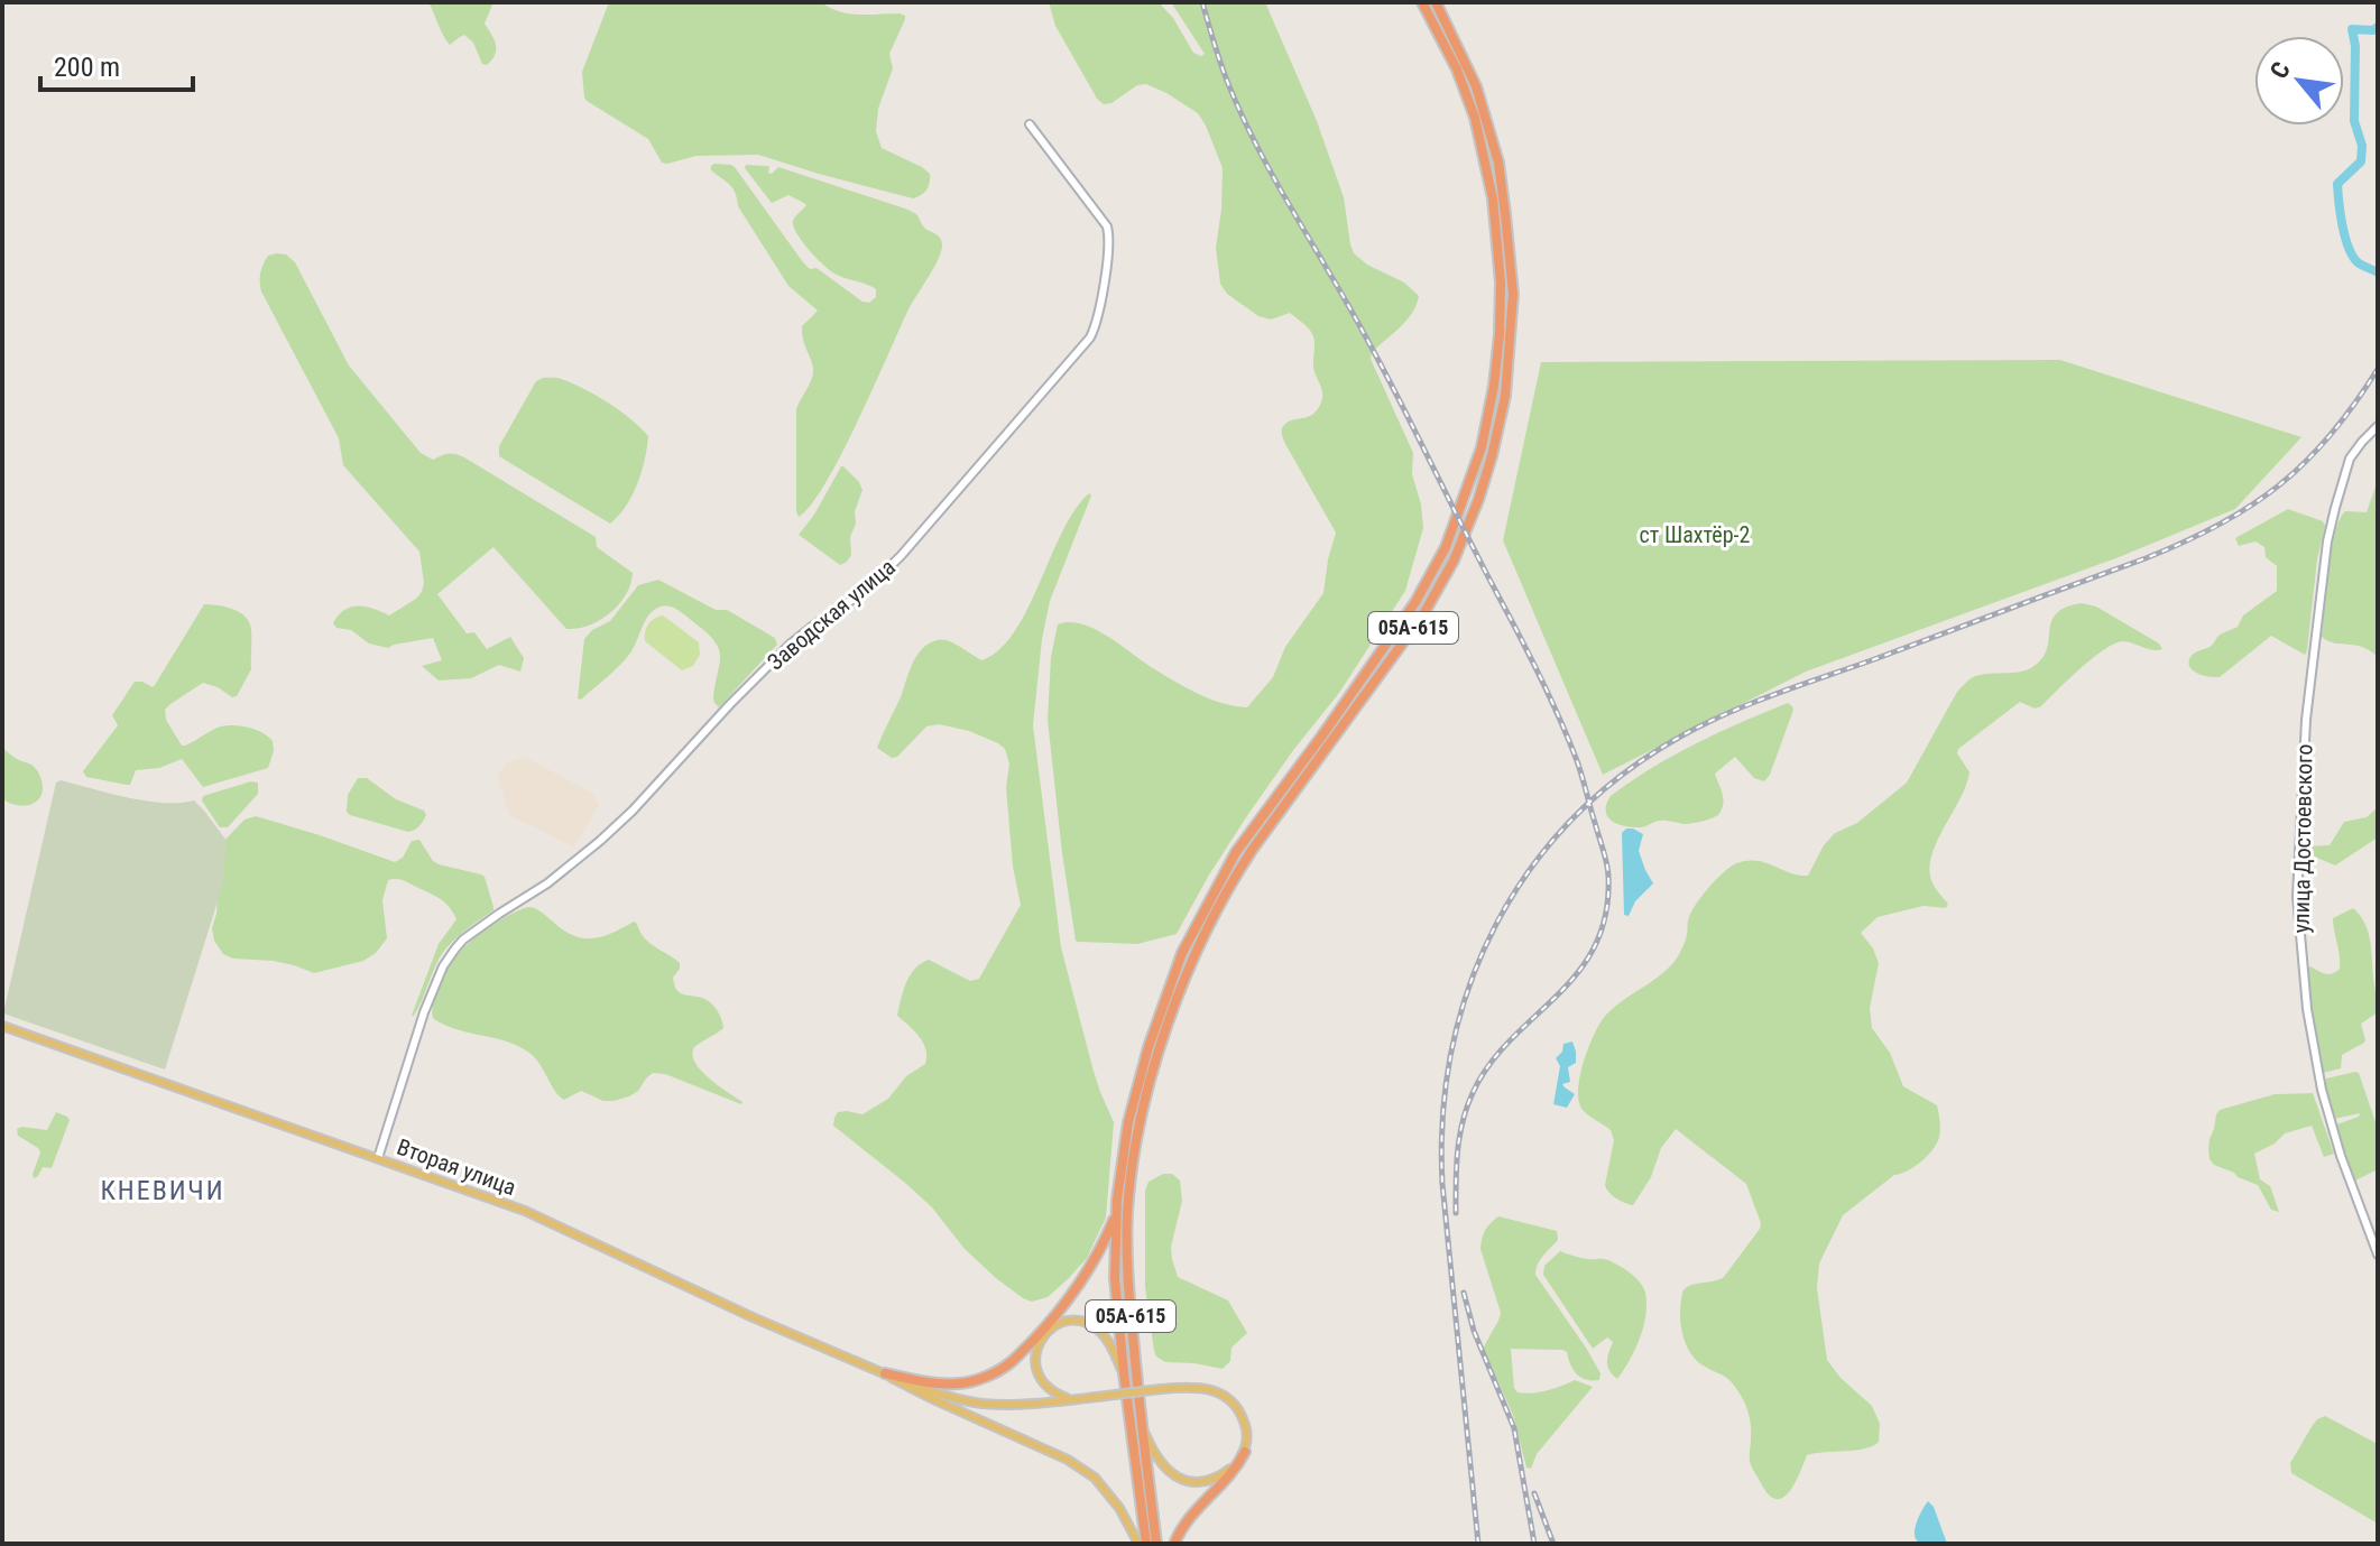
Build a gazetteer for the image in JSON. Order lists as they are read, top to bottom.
{
  "streets": {
    "highway": ["05А-615"],
    "main road": ["Вторая улица"],
    "street": ["Заводская улица", "улица Достоевского"]
  },
  "crossings": [
    ["Заводская улица", "Вторая улица"]
  ],
  "districts": ["КНЕВИЧИ"],
  "parks": ["ст Шахтёр-2"],
  "scale_bar": "200 m",
  "north": "top left"
}
